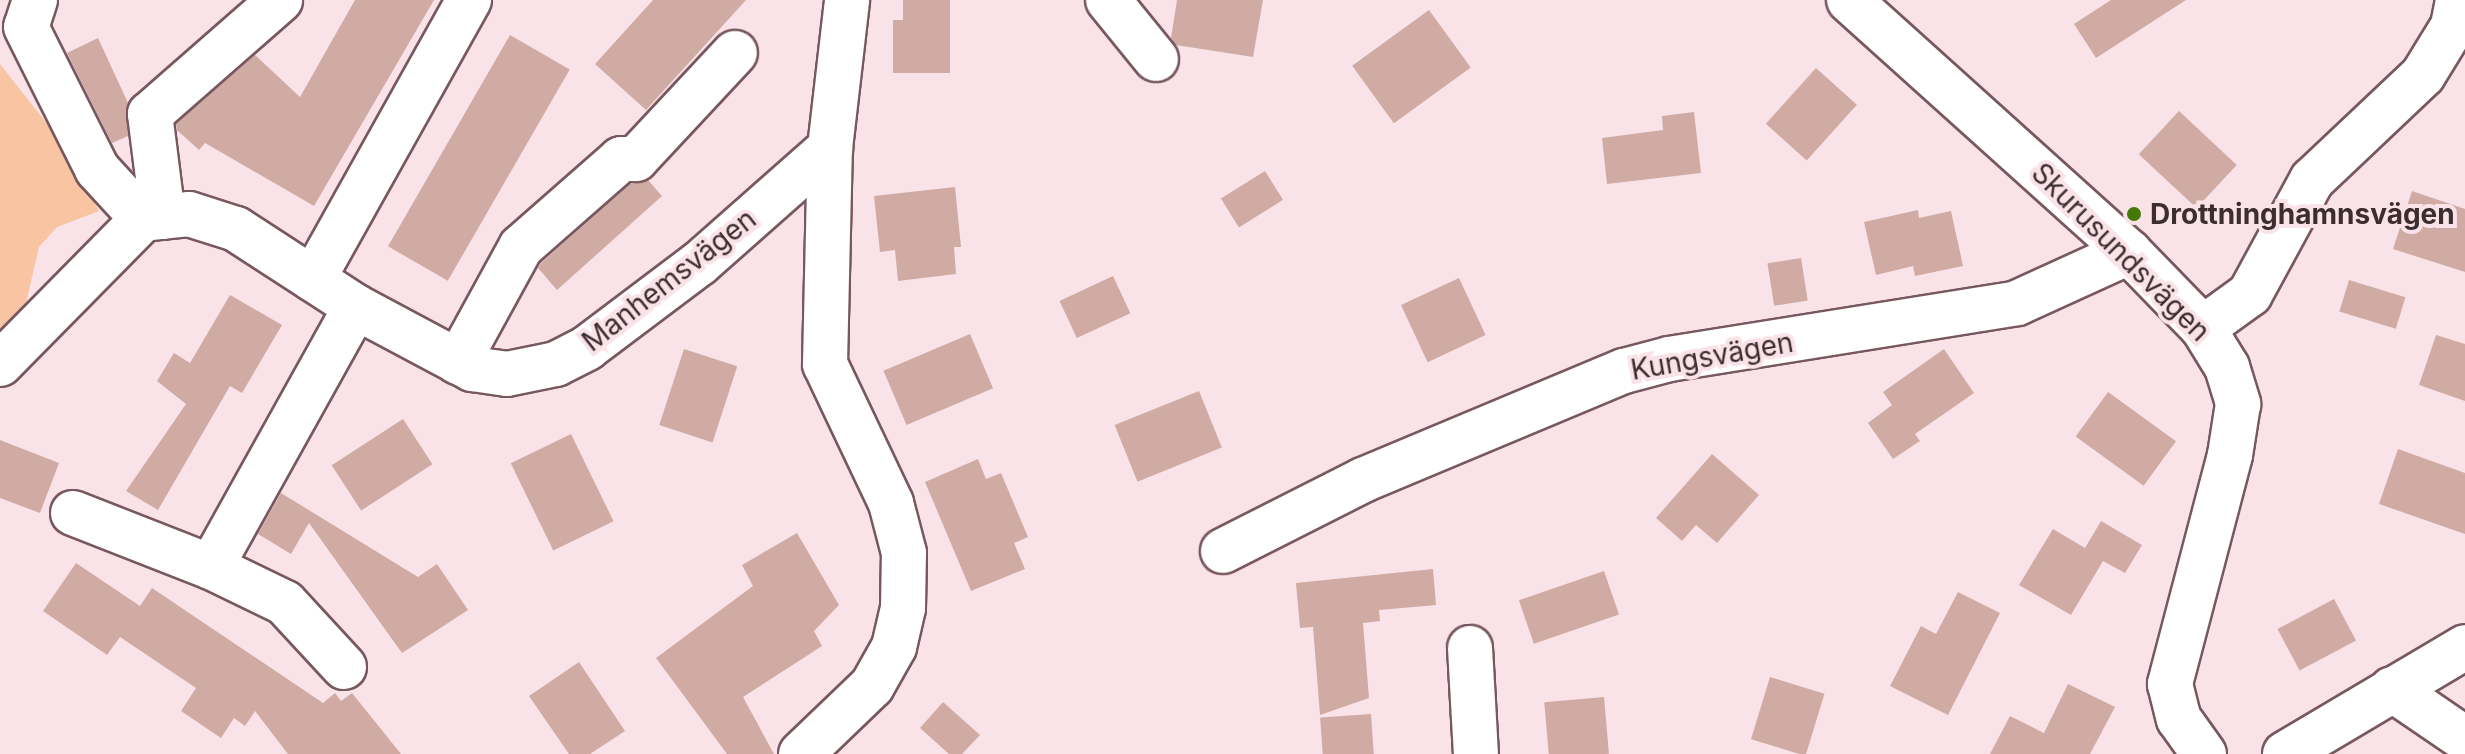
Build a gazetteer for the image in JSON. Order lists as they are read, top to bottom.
{
  "streets": {
    "street": ["Skurusundsvägen", "Manhemsvägen", "Kungsvägen"]
  },
  "crossings": [
    ["Skurusundsvägen", "Kungsvägen"]
  ],
  "places": ["Drottninghamnsvägen"]
}
